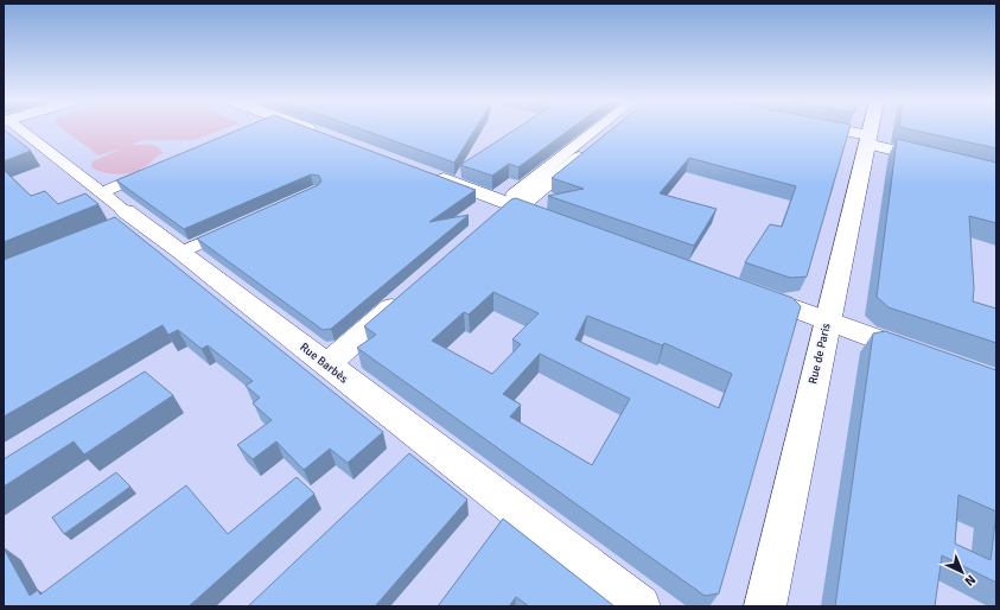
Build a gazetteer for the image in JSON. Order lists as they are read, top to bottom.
{
  "streets": {
    "street": ["Rue de Paris", "Rue Barbès"]
  },
  "north": "bottom right"
}
